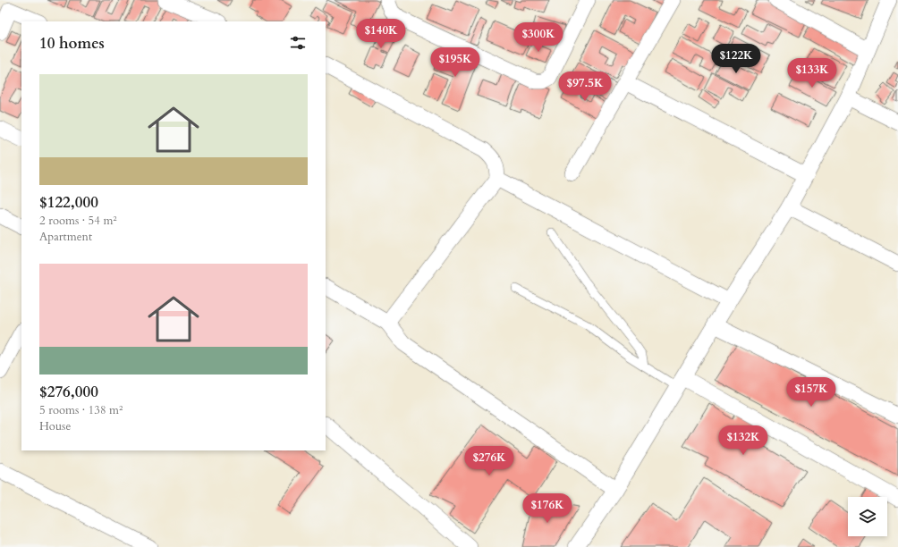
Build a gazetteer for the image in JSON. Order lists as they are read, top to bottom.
{
  "page": {
    "price": [
      "$140K",
      "$300K",
      "$122K",
      "$195K",
      "$133K",
      "$97.5K",
      "$157K",
      "$132K",
      "$276K",
      "$176K"
    ],
    "heading": "10 homes",
    "list": [
      {
        "name": "$122,000",
        "note": "2 rooms · 54 m² · Apartment"
      },
      {
        "name": "$276,000",
        "note": "5 rooms · 138 m² · House"
      }
    ]
  }
}
